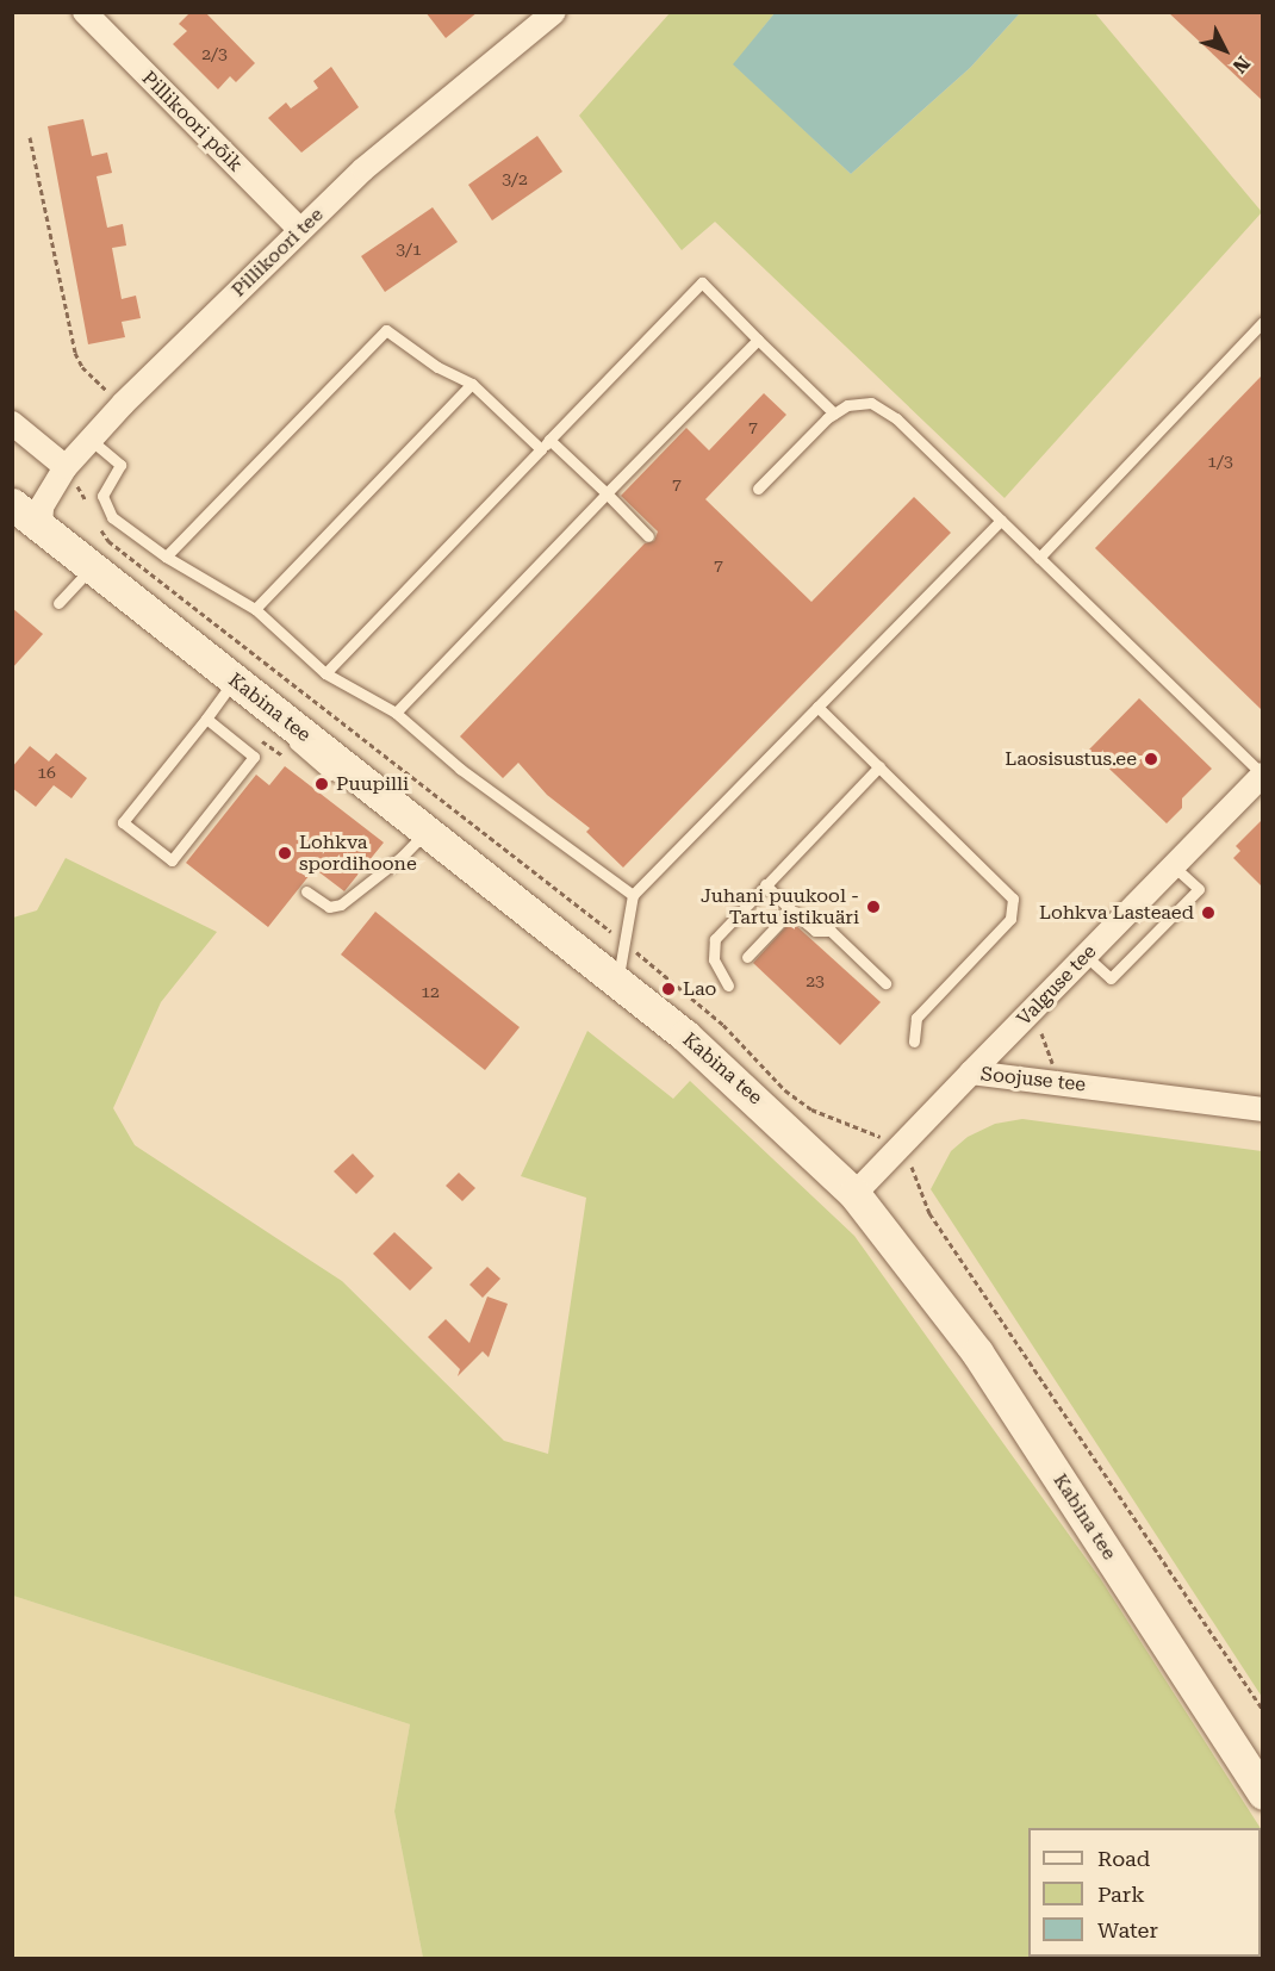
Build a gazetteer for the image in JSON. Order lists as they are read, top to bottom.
{
  "streets": {
    "street": [
      "Pillikoori põik",
      "Pillikoori tee",
      "Kabina tee",
      "Valguse tee",
      "Soojuse tee"
    ]
  },
  "crossings": [
    ["Pillikoori põik", "Pillikoori tee"],
    ["Pillikoori tee", "Kabina tee"],
    ["Kabina tee", "Soojuse tee"],
    ["Valguse tee", "Soojuse tee"]
  ],
  "places": [
    "Laosisustus.ee",
    "Puupilli",
    "Lohkva spordihoone",
    "Juhani puukool - Tartu istikuäri",
    "Lohkva Lasteaed",
    "Lao"
  ],
  "house_numbers": [
    "2/3",
    "3/2",
    "3/1",
    "7",
    "1/3",
    "7",
    "7",
    "16",
    "23",
    "12"
  ],
  "legend": ["Road", "Park", "Water"],
  "north": "bottom right"
}
